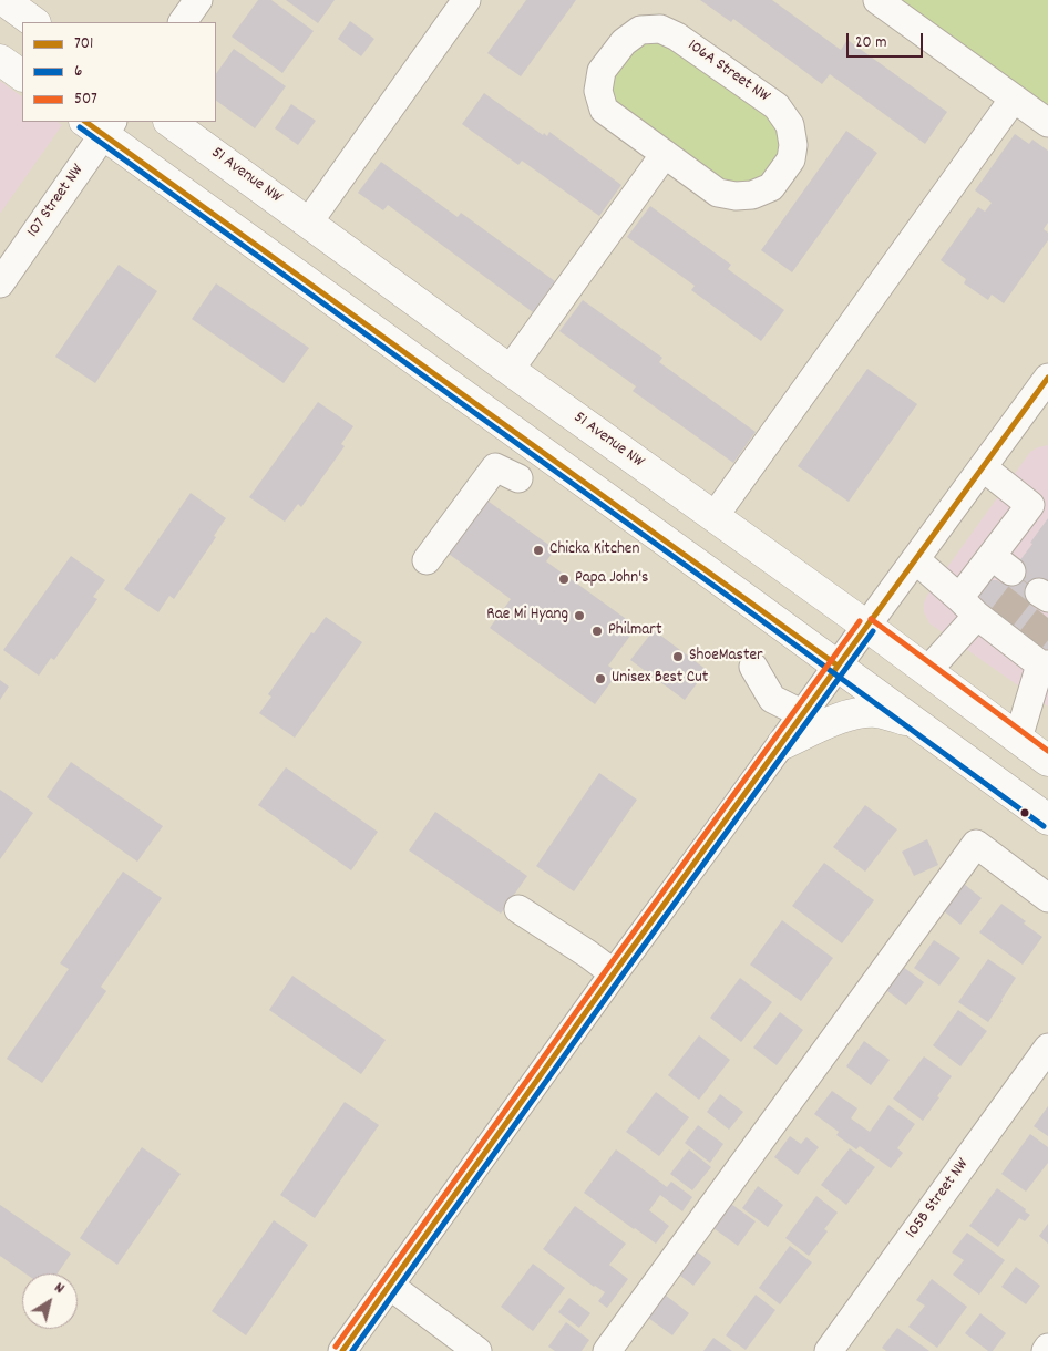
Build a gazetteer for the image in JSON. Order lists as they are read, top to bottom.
{
  "streets": {
    "main road": ["51 Avenue NW"],
    "street": ["106A Street NW", "107 Street NW", "105B Street NW"]
  },
  "places": [
    "Chicka Kitchen",
    "Papa John's",
    "Rae Mi Hyang",
    "Philmart",
    "ShoeMaster",
    "Unisex Best Cut"
  ],
  "lines": ["transit line 701", "transit line 6", "transit line 507"],
  "legend": ["701", "6", "507"],
  "scale_bar": "20 m",
  "north": "top right"
}
